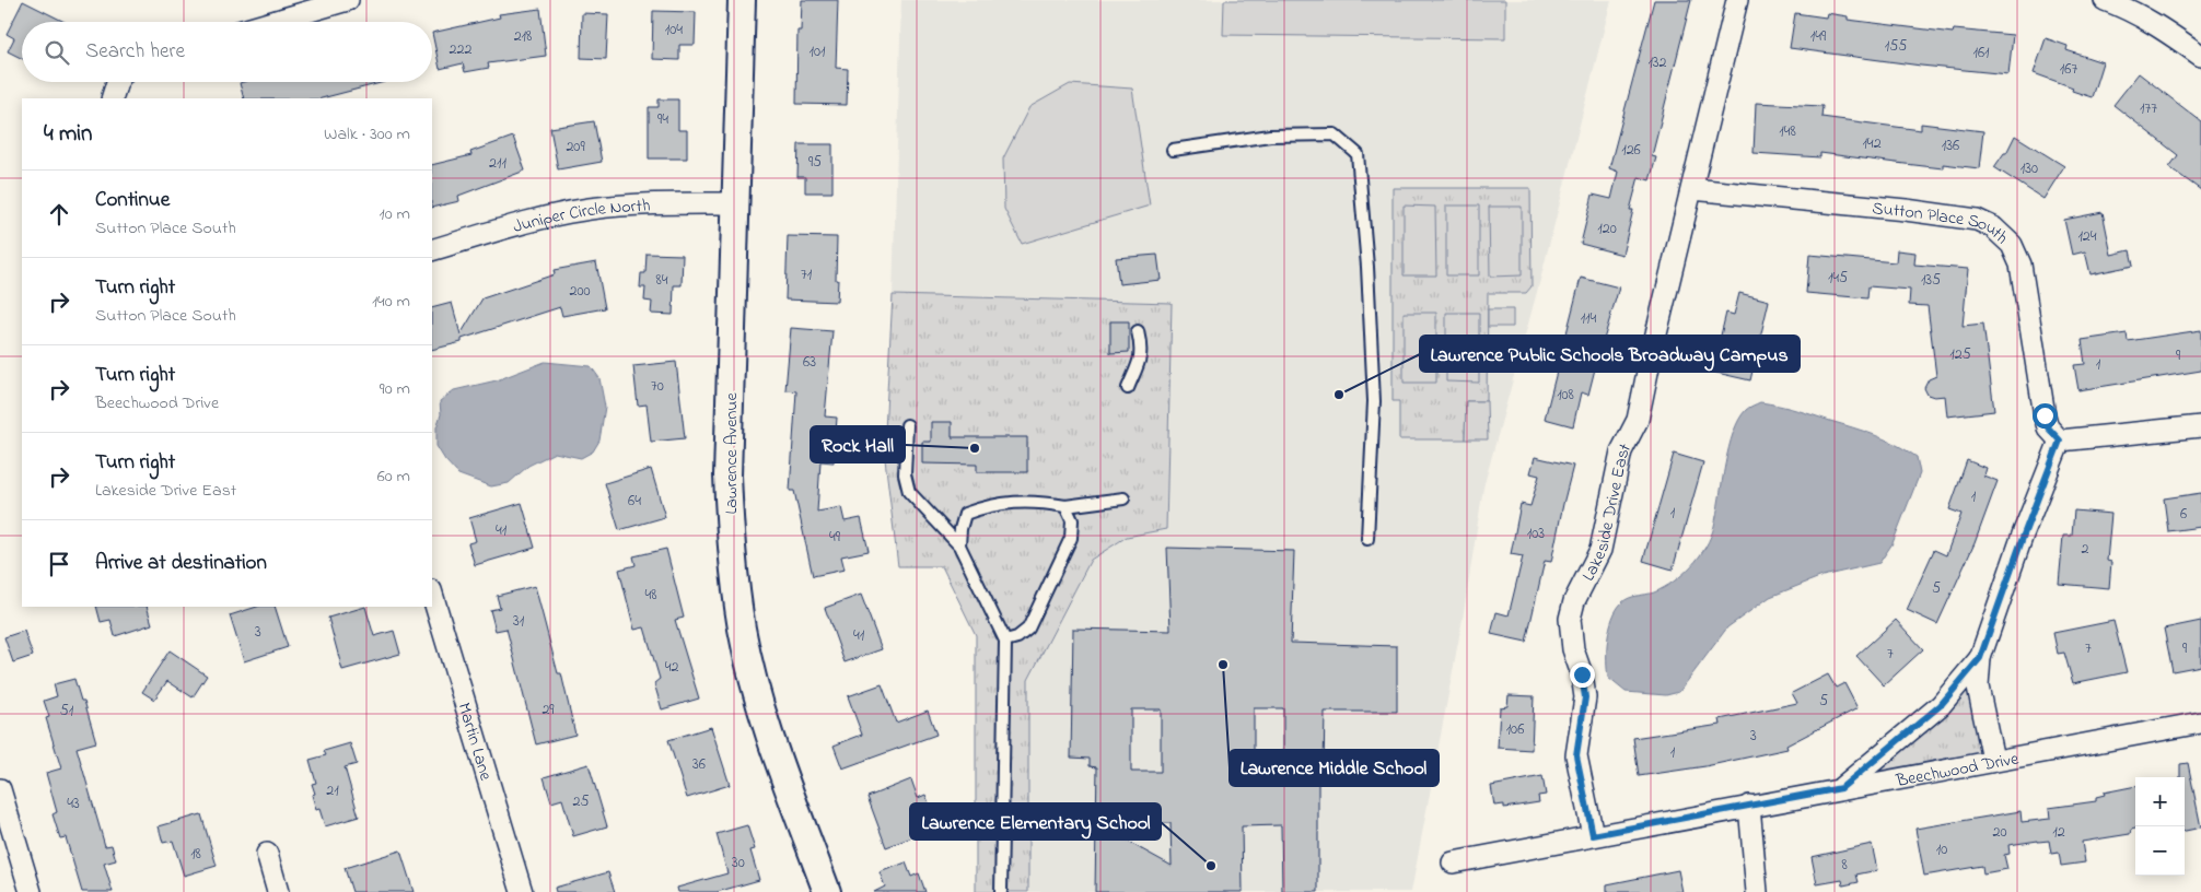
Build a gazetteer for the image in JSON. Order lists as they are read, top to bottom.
{
  "streets": {
    "street": [
      "Juniper Circle North",
      "Sutton Place South",
      "Lawrence Avenue",
      "Lakeside Drive East",
      "Martin Lane",
      "Beechwood Drive"
    ]
  },
  "crossings": [
    ["Juniper Circle North", "Lawrence Avenue"],
    ["Sutton Place South", "Lakeside Drive East"],
    ["Lakeside Drive East", "Beechwood Drive"]
  ],
  "places": [
    "Lawrence Public Schools Broadway Campus",
    "Rock Hall",
    "Lawrence Middle School",
    "Lawrence Elementary School"
  ],
  "house_numbers": [
    "104",
    "218",
    "149",
    "155",
    "222",
    "101",
    "161",
    "132",
    "167",
    "177",
    "94",
    "148",
    "142",
    "136",
    "209",
    "126",
    "95",
    "211",
    "130",
    "120",
    "124",
    "71",
    "145",
    "84",
    "135",
    "200",
    "114",
    "125",
    "9",
    "63",
    "1",
    "70",
    "108",
    "1",
    "64",
    "1",
    "6",
    "41",
    "103",
    "49",
    "2",
    "5",
    "48",
    "31",
    "3",
    "41",
    "7",
    "9",
    "7",
    "42",
    "5",
    "29",
    "51",
    "106",
    "3",
    "1",
    "36",
    "21",
    "25",
    "43",
    "20",
    "12",
    "10",
    "18",
    "30",
    "8"
  ],
  "page": {
    "search": "Search here",
    "heading": ["4 min", "Walk · 300 m"],
    "list": [
      ["Continue", "Sutton Place South", "10 m"],
      ["Turn right", "Sutton Place South", "140 m"],
      ["Turn right", "Beechwood Drive", "90 m"],
      ["Turn right", "Lakeside Drive East", "60 m"],
      "Arrive at destination"
    ],
    "map_buttons": ["+", "−"]
  }
}
